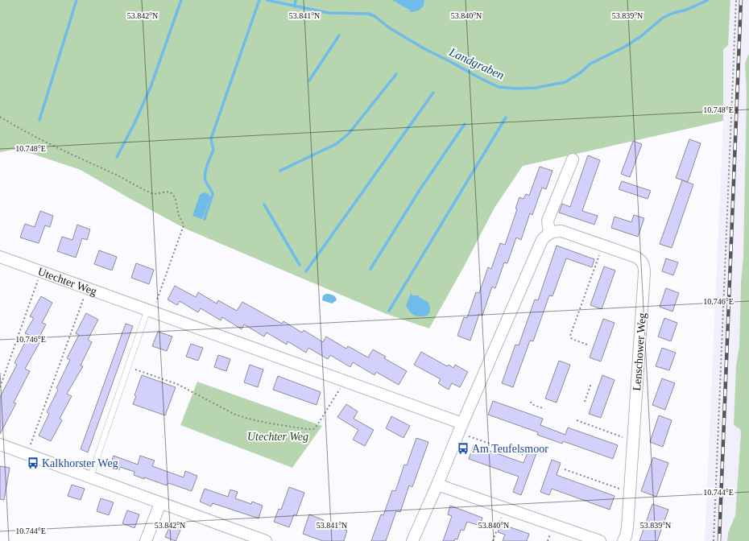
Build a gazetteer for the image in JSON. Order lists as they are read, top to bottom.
{
  "streets": {
    "street": ["Utechter Weg", "Lenschower Weg"]
  },
  "water": ["Landgraben"],
  "parks": ["Utechter Weg"],
  "places": {
    "bus stop": ["Am Teufelsmoor", "Kalkhorster Weg"]
  },
  "coordinates": [
    "53.842°N",
    "53.841°N",
    "53.840°N",
    "53.839°N",
    "10.748°E",
    "10.746°E",
    "10.744°E"
  ]
}
